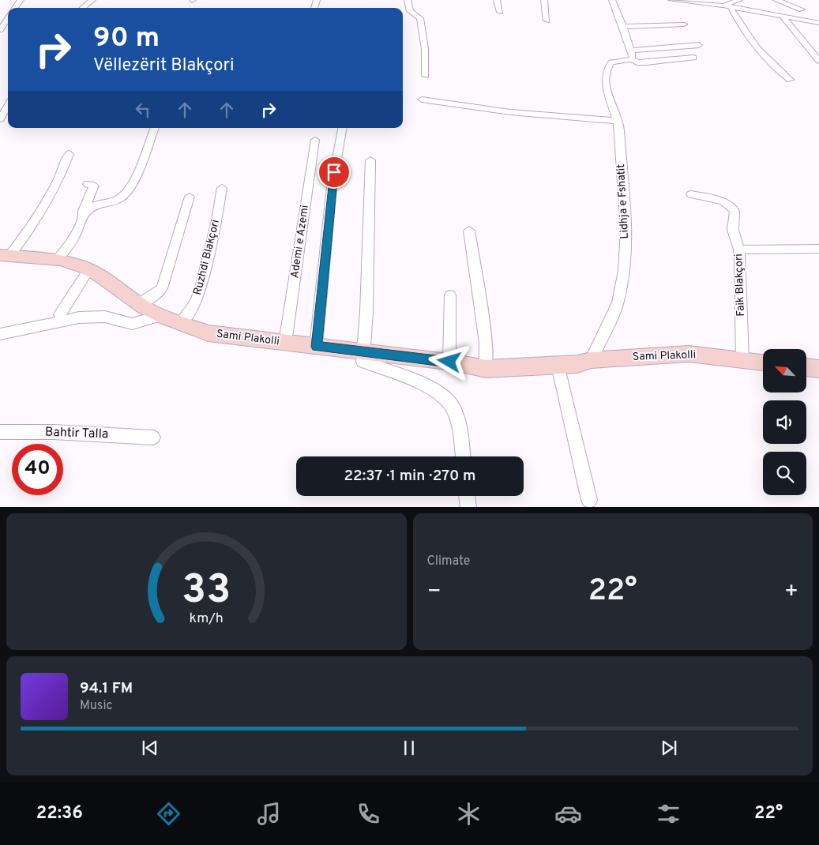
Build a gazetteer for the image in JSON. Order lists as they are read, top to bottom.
{
  "streets": {
    "street": [
      "Lidhja e Fshatit",
      "Ademi e Azemi",
      "Ruzhdi Blakçori",
      "Faik Blakçori",
      "Sami Plakolli",
      "Bahtir Talla"
    ]
  },
  "crossings": [
    ["Lidhja e Fshatit", "Sami Plakolli"],
    ["Ademi e Azemi", "Sami Plakolli"],
    ["Ruzhdi Blakçori", "Sami Plakolli"],
    ["Faik Blakçori", "Sami Plakolli"]
  ],
  "north": "top left",
  "page": {
    "turn": ["90 m", "Vëllezërit Blakçori"],
    "limit": "40",
    "trip": "22:37 · 1 min · 270 m",
    "tile": "Climate",
    "heat": ["−", "22°", "+"],
    "song": ["94.1 FM", "Music"],
    "tabs": ["22:36", "22°"],
    "gauge": ["33", "km/h"]
  }
}
